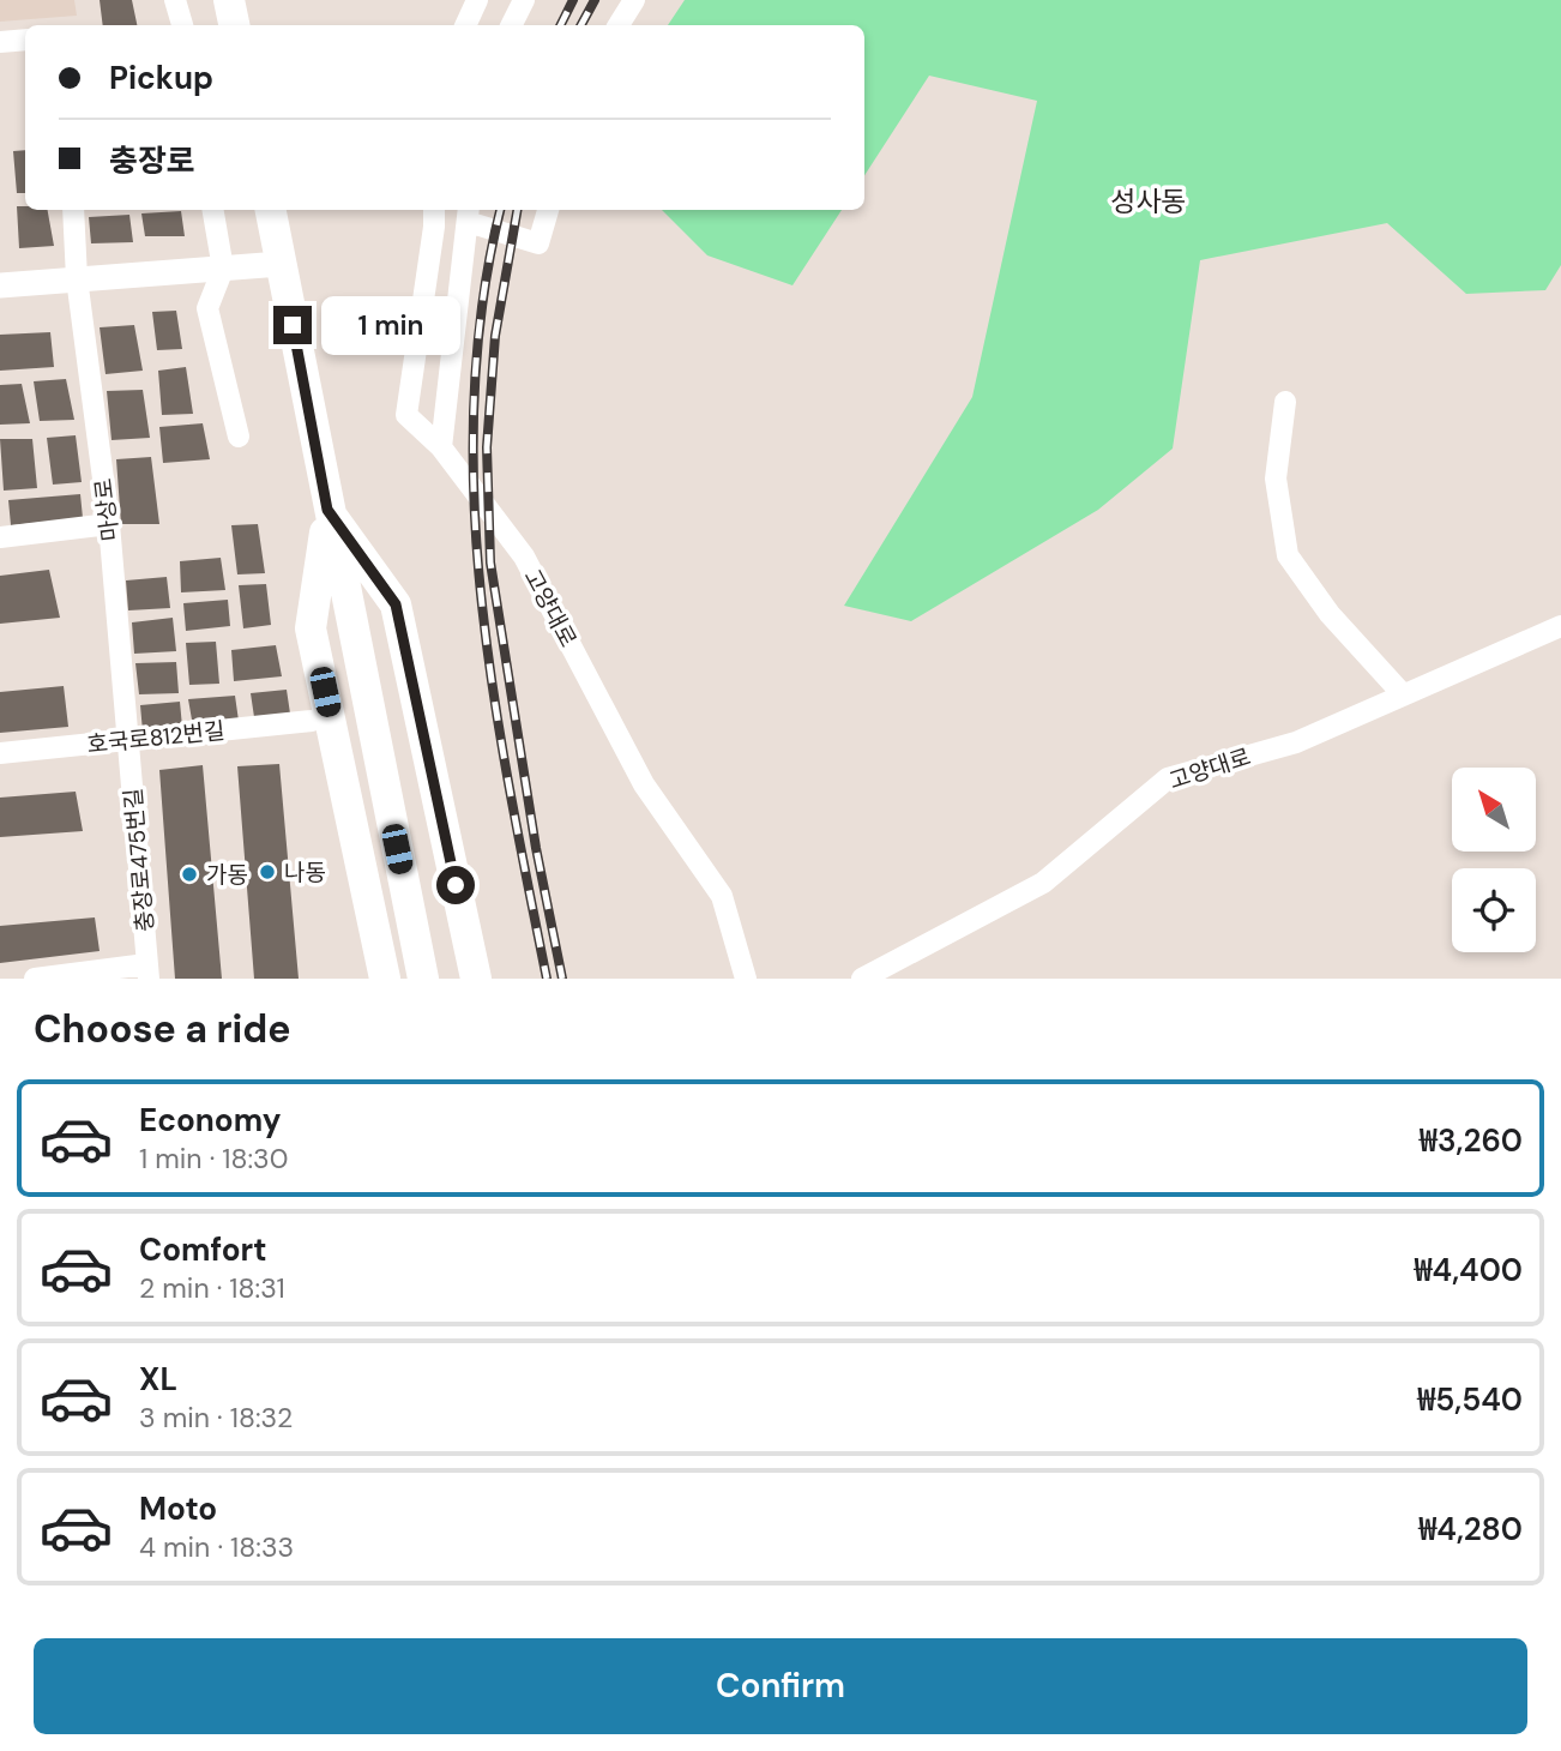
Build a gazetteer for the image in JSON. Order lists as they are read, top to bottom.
{
  "streets": {
    "street": [
      "마상로",
      "고양대로",
      "호국로812번길",
      "충장로475번길"
    ]
  },
  "crossings": [
    ["마상로", "호국로812번길"],
    ["마상로", "충장로475번길"],
    ["호국로812번길", "충장로475번길"]
  ],
  "districts": ["성사동"],
  "places": ["나동", "가동"],
  "north": "top left",
  "page": {
    "banner": ["Pickup", "충장로"],
    "bubble": "1 min",
    "heading": "Choose a ride",
    "list": [
      {
        "name": "Economy",
        "note": "1 min · 18:30",
        "value": "₩3,260"
      },
      {
        "name": "Comfort",
        "note": "2 min · 18:31",
        "value": "₩4,400"
      },
      {
        "name": "XL",
        "note": "3 min · 18:32",
        "value": "₩5,540"
      },
      {
        "name": "Moto",
        "note": "4 min · 18:33",
        "value": "₩4,280"
      }
    ],
    "buttons": "Confirm"
  }
}
